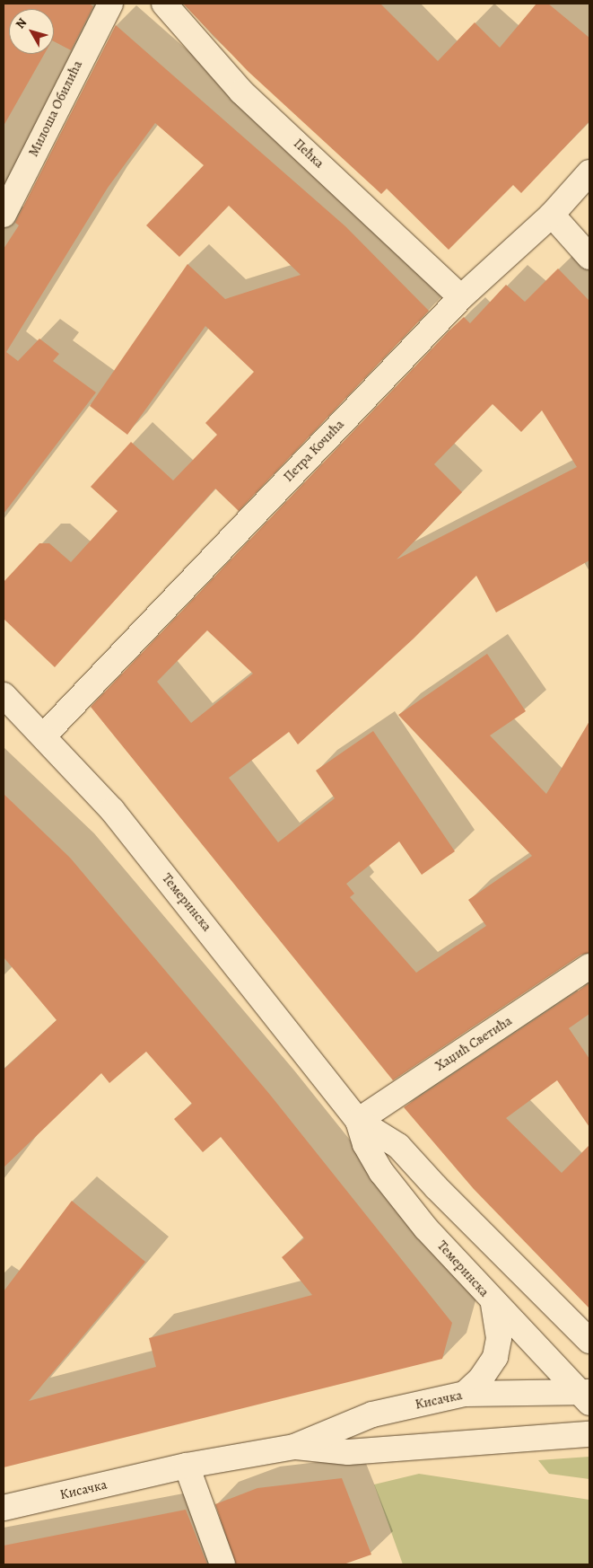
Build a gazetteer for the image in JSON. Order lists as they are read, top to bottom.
{
  "streets": {
    "street": [
      "Милоша Обилића",
      "Пећка",
      "Петра Кочића",
      "Темеринска",
      "Хаџић Светића",
      "Кисачка"
    ]
  },
  "crossings": [
    ["Пећка", "Петра Кочића"],
    ["Петра Кочића", "Темеринска"],
    ["Темеринска", "Хаџић Светића"],
    ["Темеринска", "Кисачка"]
  ],
  "north": "top left"
}
